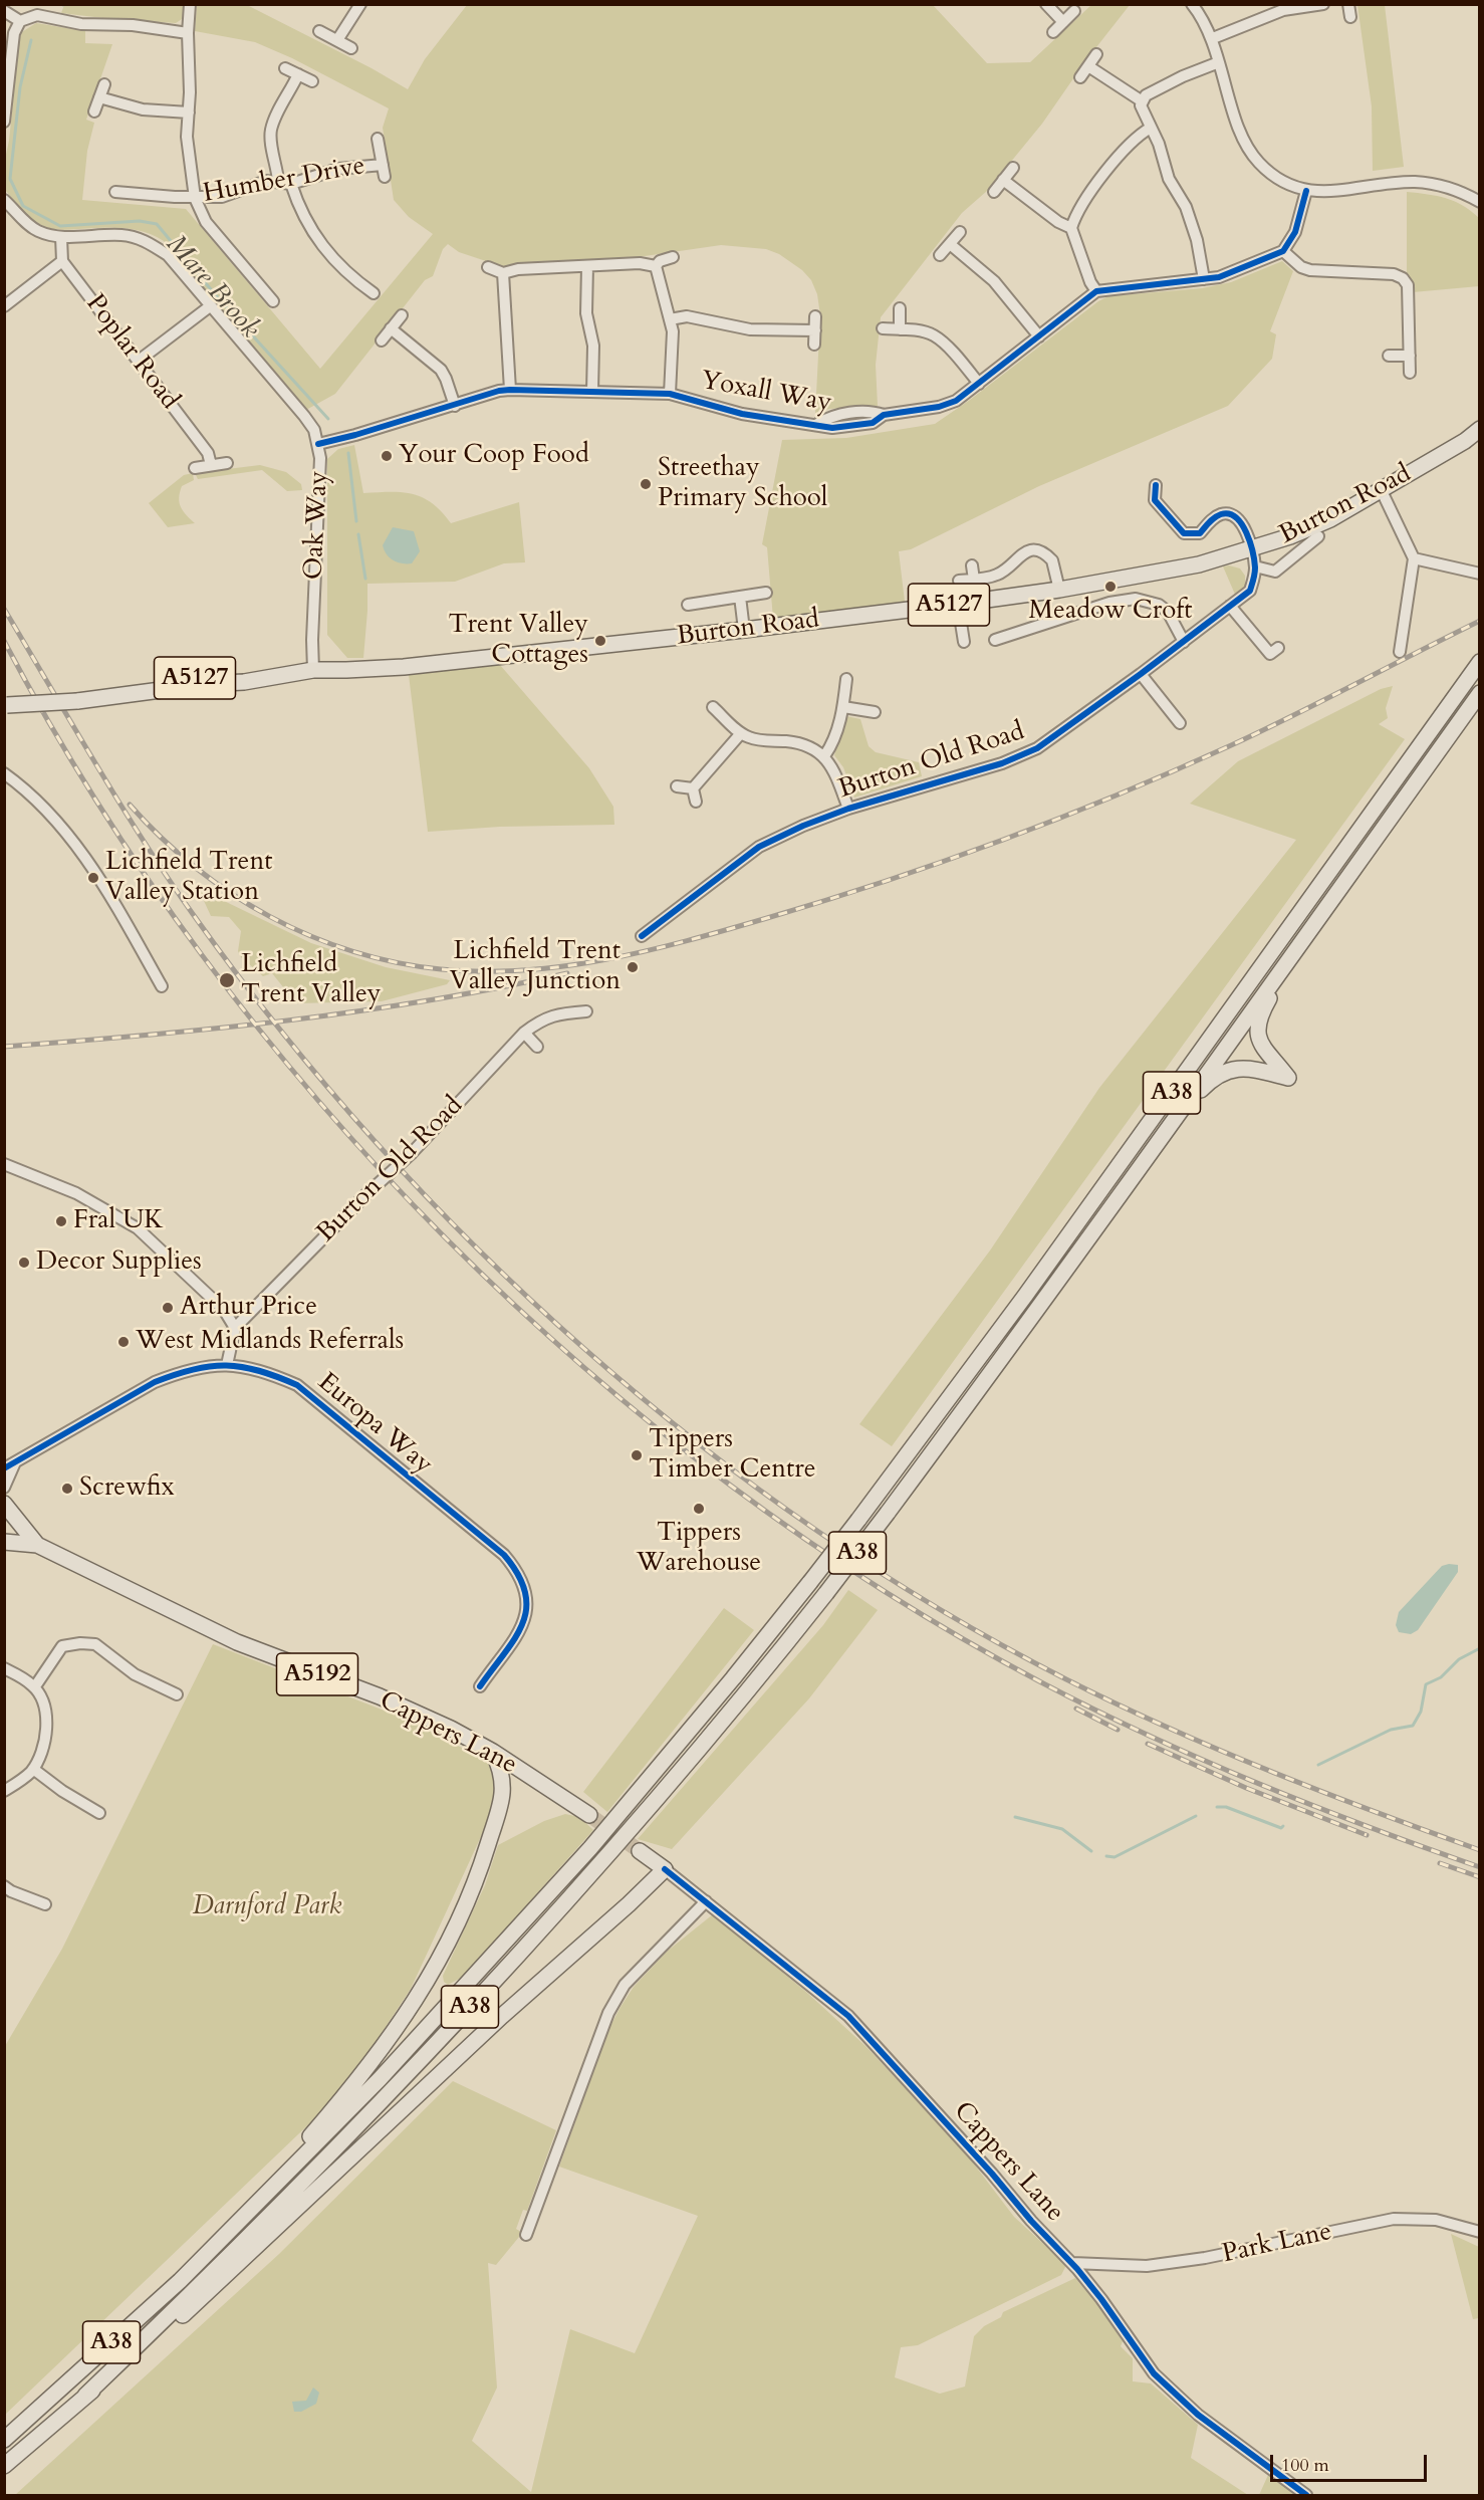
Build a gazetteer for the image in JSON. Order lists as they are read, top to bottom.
{
  "streets": {
    "highway": [
      "Burton Road",
      "A5127",
      "A38",
      "A5192",
      "Cappers Lane"
    ],
    "street": [
      "Humber Drive",
      "Poplar Road",
      "Yoxall Way",
      "Oak Way",
      "Burton Old Road",
      "Europa Way",
      "Park Lane"
    ]
  },
  "crossings": [
    ["Yoxall Way", "Oak Way"],
    ["Burton Road", "Oak Way"],
    ["Burton Road", "A5127"],
    ["Cappers Lane", "Park Lane"]
  ],
  "water": ["Mare Brook"],
  "parks": ["Darnford Park"],
  "places": [
    "Your Coop Food",
    "Streethay Primary School",
    "Meadow Croft",
    "Trent Valley Cottages",
    "Lichfield Trent Valley Station",
    "Lichfield Trent Valley Junction",
    "Lichfield Trent Valley",
    "Fral UK",
    "Decor Supplies",
    "Arthur Price",
    "West Midlands Referrals",
    "Tippers Timber Centre",
    "Screwfix",
    "Tippers Warehouse"
  ],
  "scale_bar": "100 m"
}
